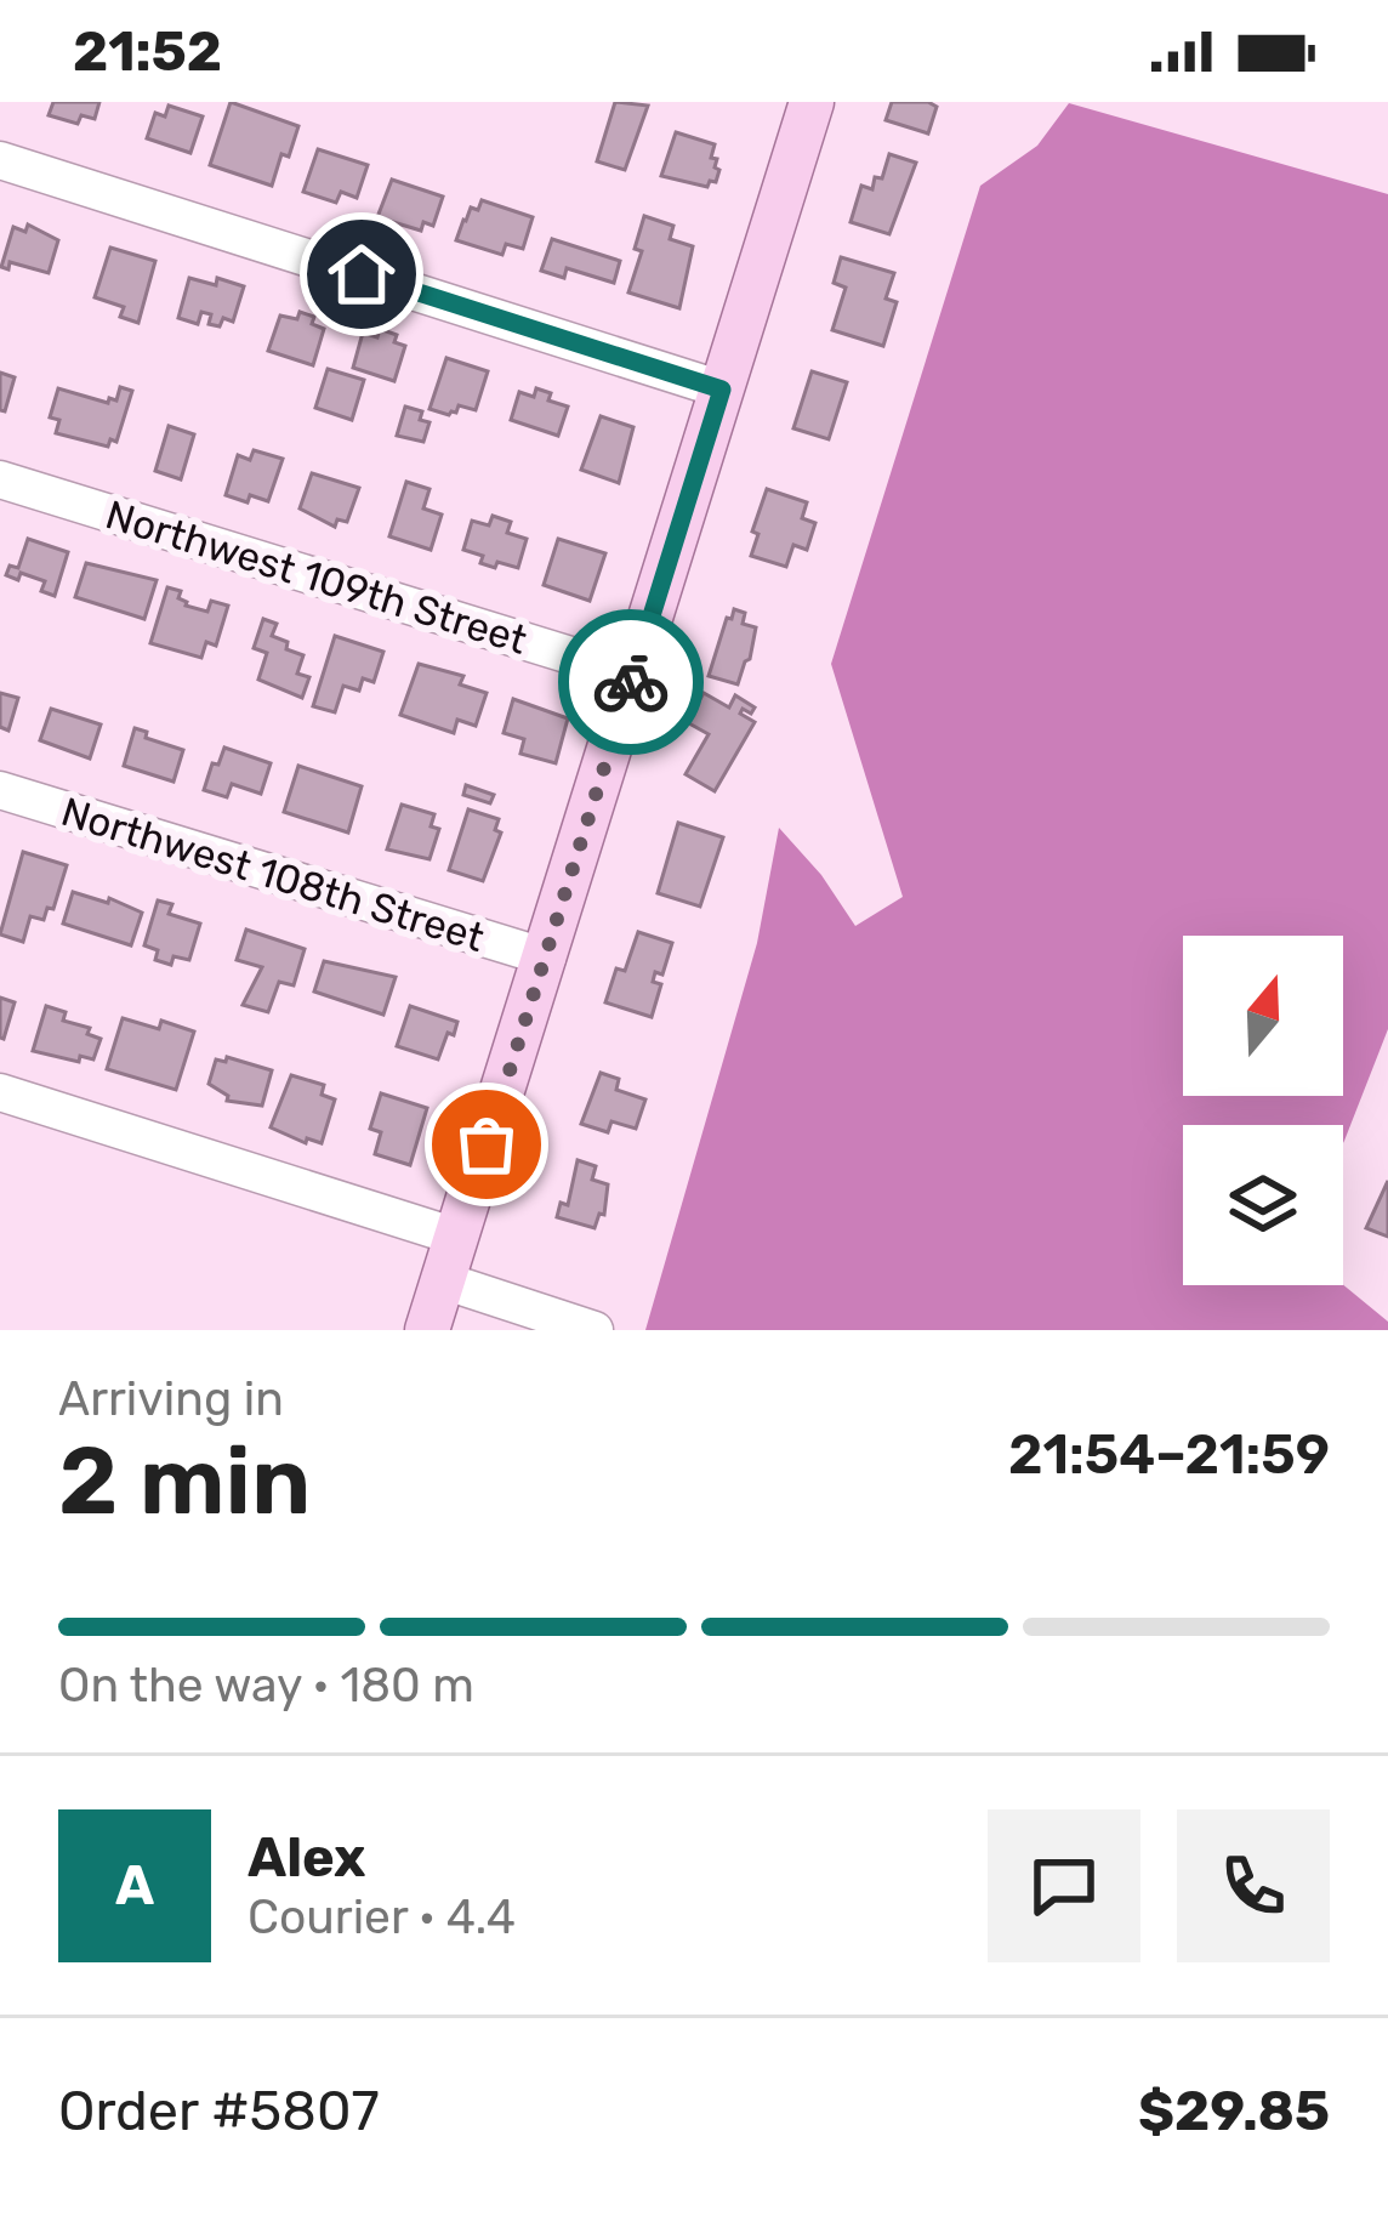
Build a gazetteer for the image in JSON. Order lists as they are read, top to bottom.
{
  "streets": {
    "street": ["Northwest 109th Street", "Northwest 108th Street"]
  },
  "north": "top",
  "page": {
    "status": "21:52",
    "heading": ["2 min", "Arriving in", "21:54–21:59"],
    "panel": [
      "Alex",
      "Courier · 4.4",
      "Order #5807",
      "$29.85"
    ],
    "bar": "On the way · 180 m",
    "round": "A"
  }
}
